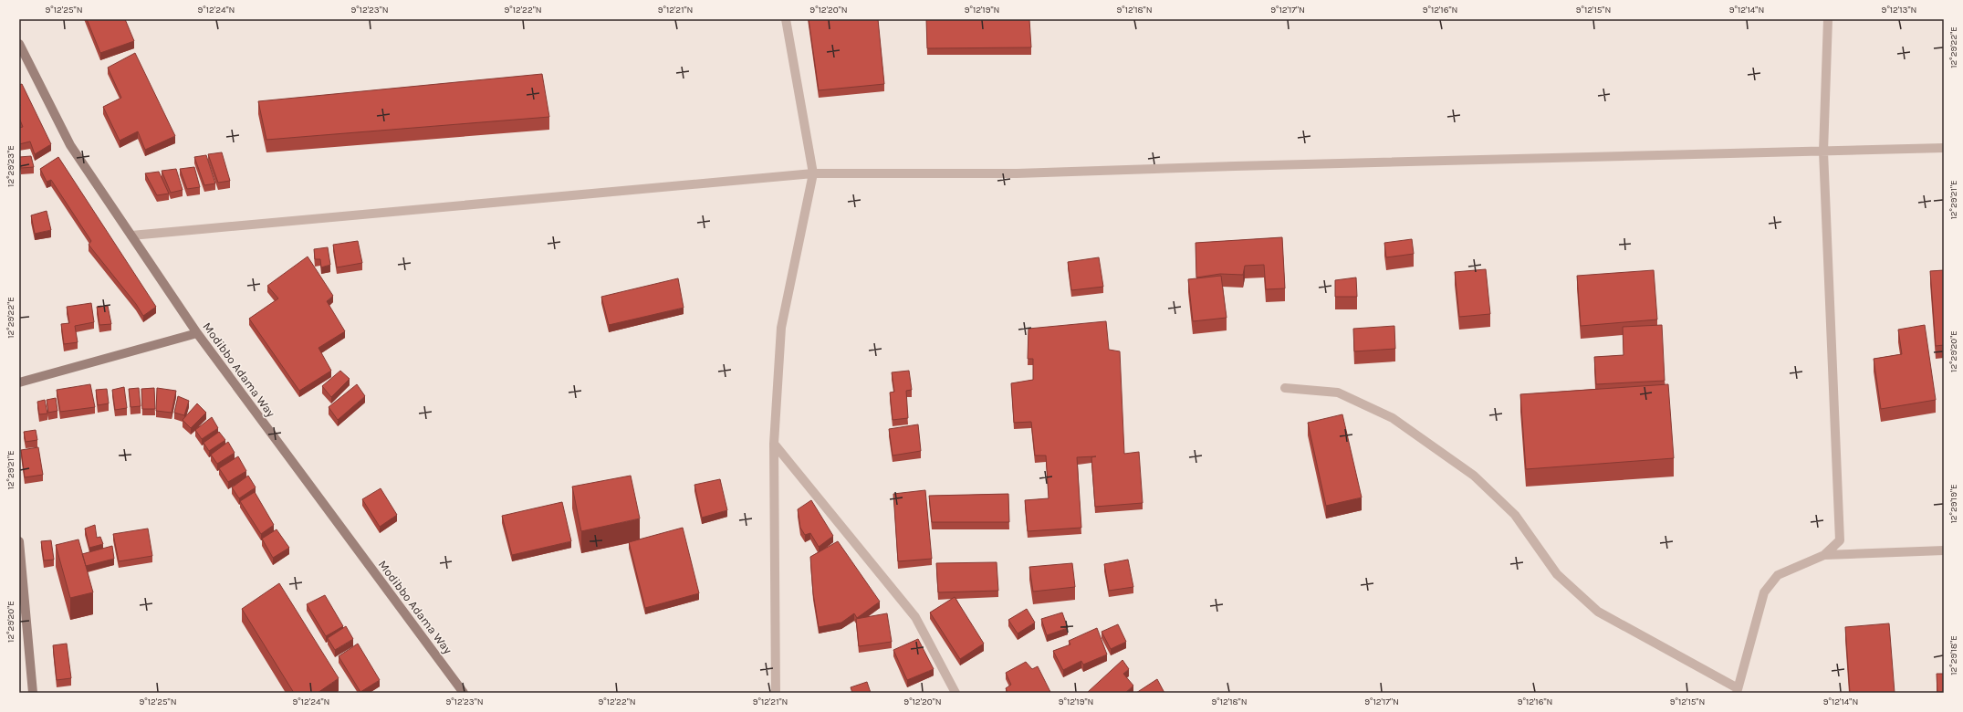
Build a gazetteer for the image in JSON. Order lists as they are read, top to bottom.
{
  "streets": {
    "main road": ["Modibbo Adama Way"]
  },
  "coordinates": [
    "9°12'25\"N",
    "9°12'24\"N",
    "9°12'23\"N",
    "9°12'22\"N",
    "9°12'21\"N",
    "9°12'20\"N",
    "9°12'19\"N",
    "9°12'18\"N",
    "9°12'17\"N",
    "9°12'16\"N",
    "9°12'15\"N",
    "9°12'14\"N",
    "9°12'13\"N",
    "12°29'22\"E",
    "12°29'23\"E",
    "12°29'21\"E",
    "12°29'20\"E",
    "12°29'19\"E",
    "12°29'18\"E"
  ]
}
